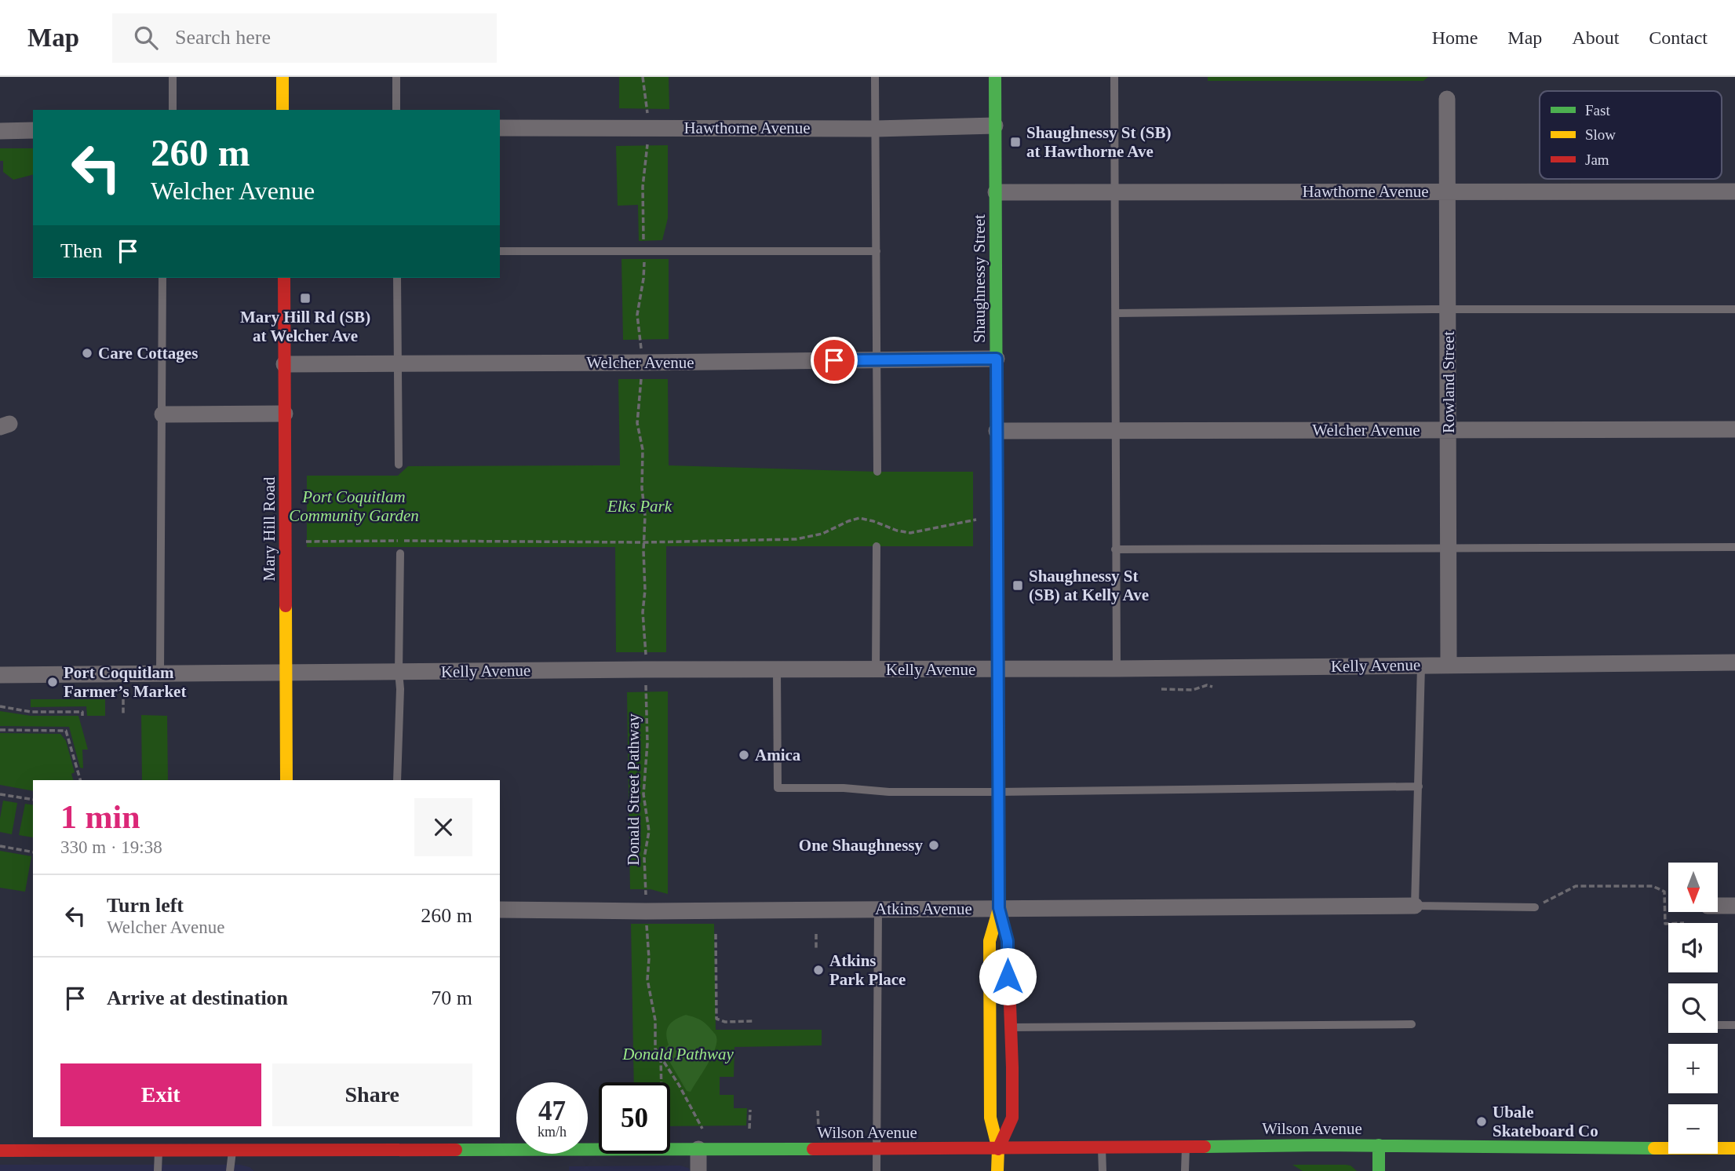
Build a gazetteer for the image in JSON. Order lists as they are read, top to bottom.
{
  "streets": {
    "street": [
      "Hawthorne Avenue",
      "Shaughnessy Street",
      "Welcher Avenue",
      "Rowland Street",
      "Mary Hill Road",
      "Kelly Avenue",
      "Atkins Avenue",
      "Wilson Avenue"
    ],
    "path": ["Donald Street Pathway"]
  },
  "crossings": [
    ["Hawthorne Avenue", "Shaughnessy Street"],
    ["Hawthorne Avenue", "Rowland Street"],
    ["Shaughnessy Street", "Welcher Avenue"],
    ["Shaughnessy Street", "Kelly Avenue"],
    ["Shaughnessy Street", "Atkins Avenue"],
    ["Shaughnessy Street", "Wilson Avenue"],
    ["Welcher Avenue", "Rowland Street"],
    ["Welcher Avenue", "Mary Hill Road"],
    ["Rowland Street", "Kelly Avenue"],
    ["Mary Hill Road", "Kelly Avenue"]
  ],
  "parks": ["Port Coquitlam Community Garden", "Elks Park", "Donald Pathway"],
  "places": {
    "transit": ["Shaughnessy St (SB) at Hawthorne Ave", "Mary Hill Rd (SB) at Welcher Ave", "Shaughnessy St (SB) at Kelly Ave"],
    "other": [
      "Care Cottages",
      "Port Coquitlam Farmer’s Market",
      "Amica",
      "One Shaughnessy",
      "Atkins Park Place",
      "Ubale Skateboard Co"
    ]
  },
  "legend": ["Fast", "Slow", "Jam"],
  "north": "bottom",
  "page": {
    "header": "Map",
    "search": "Search here",
    "nav": [
      "Home",
      "Map",
      "About",
      "Contact"
    ],
    "turn": ["260 m", "Welcher Avenue"],
    "then": "Then",
    "heading": ["1 min", "330 m · 19:38"],
    "map_buttons": ["+", "−"],
    "list": [
      {
        "name": "Turn left",
        "note": "Welcher Avenue",
        "value": "260 m"
      },
      {
        "name": "Arrive at destination",
        "value": "70 m"
      }
    ],
    "buttons": ["Exit", "Share"],
    "speed": "47 km/h",
    "limit": "50"
  }
}
